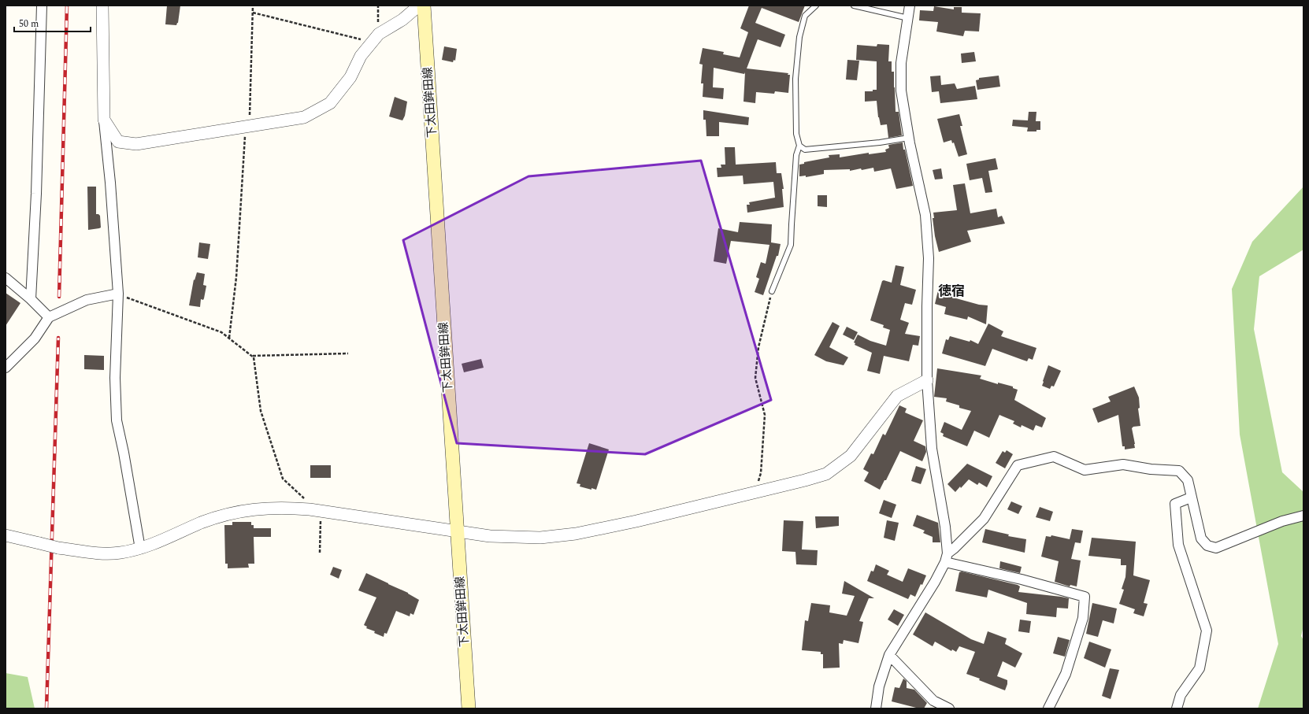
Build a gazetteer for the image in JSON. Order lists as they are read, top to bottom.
{
  "streets": {
    "main road": ["下太田鉾田線"]
  },
  "districts": ["徳宿"],
  "scale_bar": "50 m"
}
